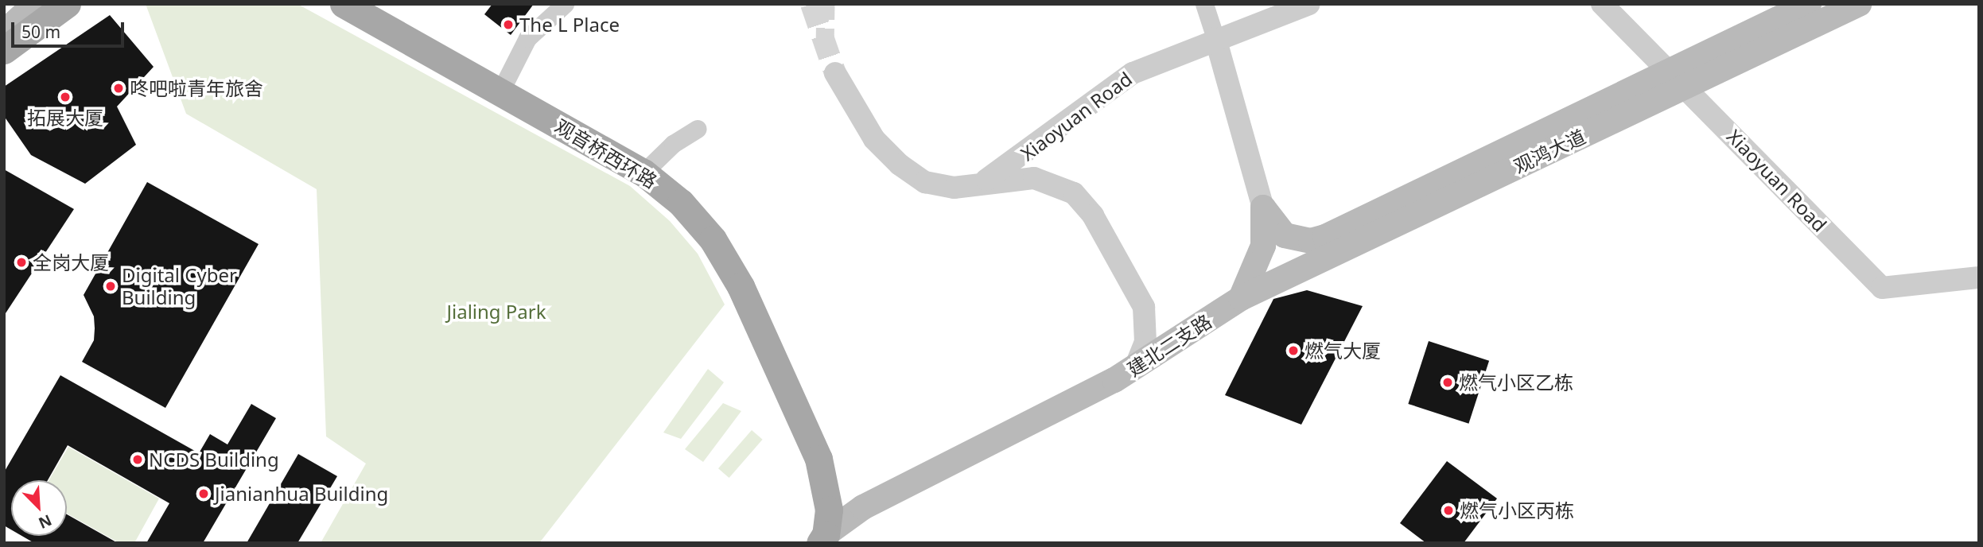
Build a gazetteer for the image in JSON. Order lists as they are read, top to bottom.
{
  "streets": {
    "main road": ["观鸿大道", "观音桥西环路", "建北二支路"],
    "street": ["Xiaoyuan Road"]
  },
  "crossings": [
    ["Xiaoyuan Road", "观鸿大道"],
    ["Xiaoyuan Road", "建北二支路"],
    ["观鸿大道", "建北二支路"],
    ["观音桥西环路", "建北二支路"]
  ],
  "parks": ["Jialing Park"],
  "places": [
    "The L Place",
    "咚吧啦青年旅舍",
    "拓展大厦",
    "全岗大厦",
    "Digital Cyber Building",
    "燃气大厦",
    "燃气小区乙栋",
    "NCDS Building",
    "Jianianhua Building",
    "燃气小区丙栋"
  ],
  "scale_bar": "50 m",
  "north": "bottom right"
}
